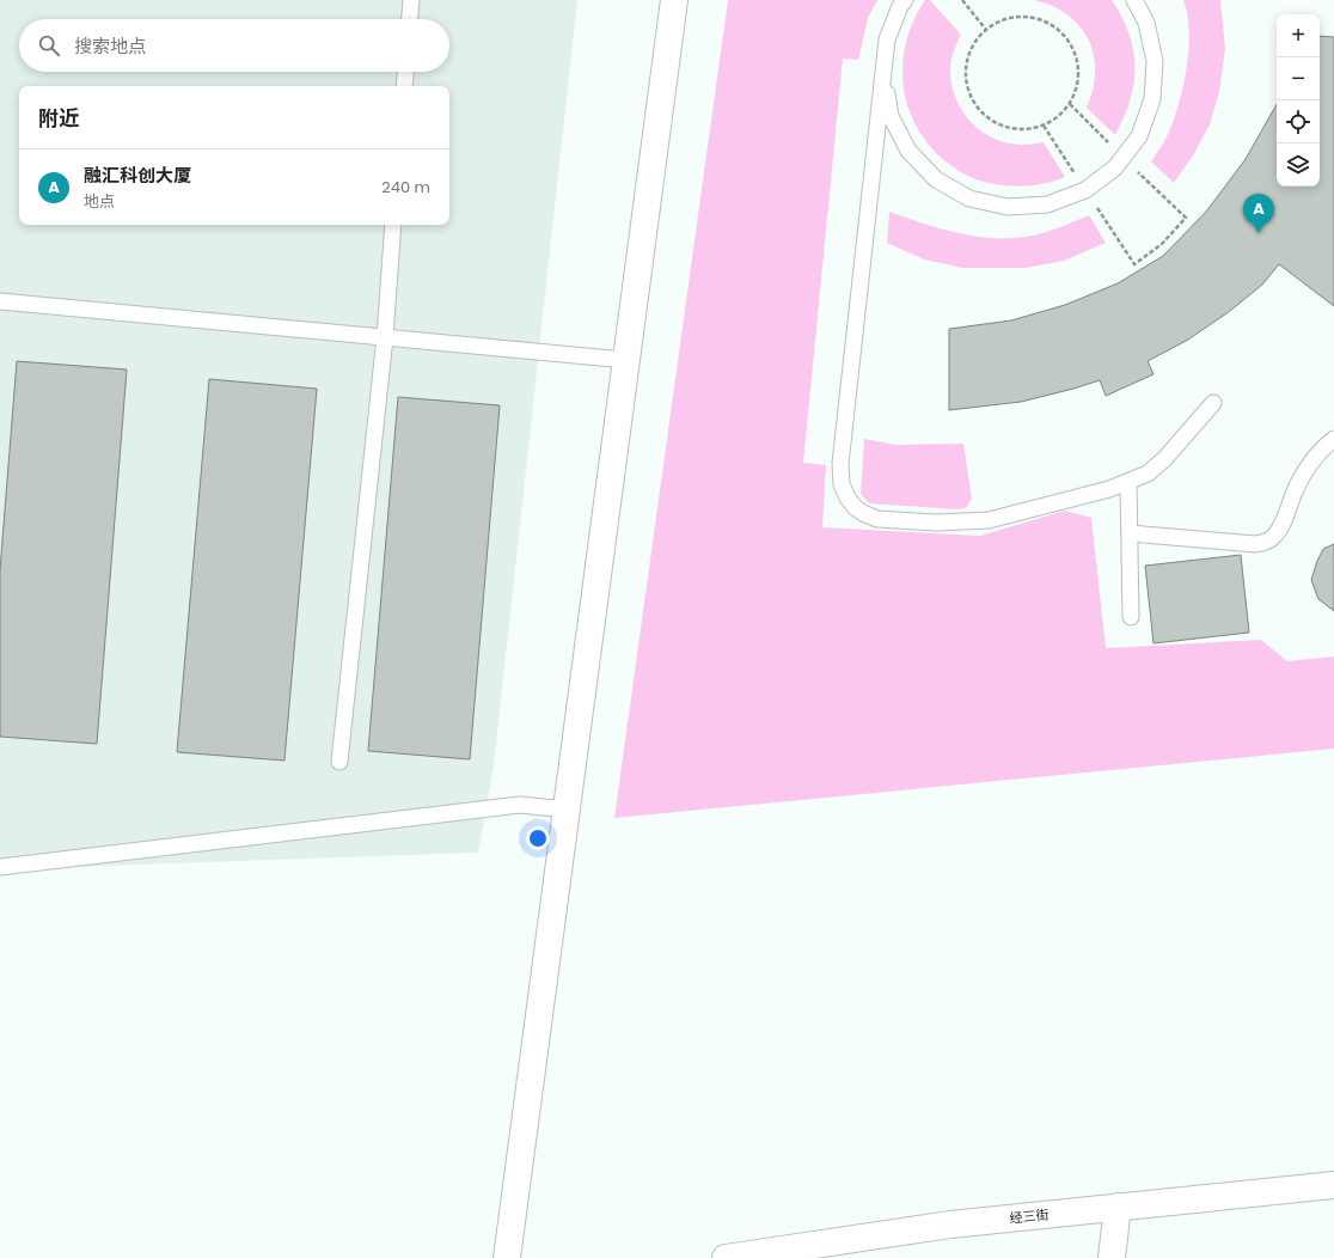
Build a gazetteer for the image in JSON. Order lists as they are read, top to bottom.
{
  "streets": {
    "street": ["经三街"]
  },
  "page": {
    "map_buttons": ["+", "−"],
    "search": "搜索地点",
    "heading": "附近",
    "list": [
      {
        "mark": "A",
        "name": "融汇科创大厦",
        "note": "地点",
        "value": "240 m"
      }
    ],
    "pins": "A"
  }
}
